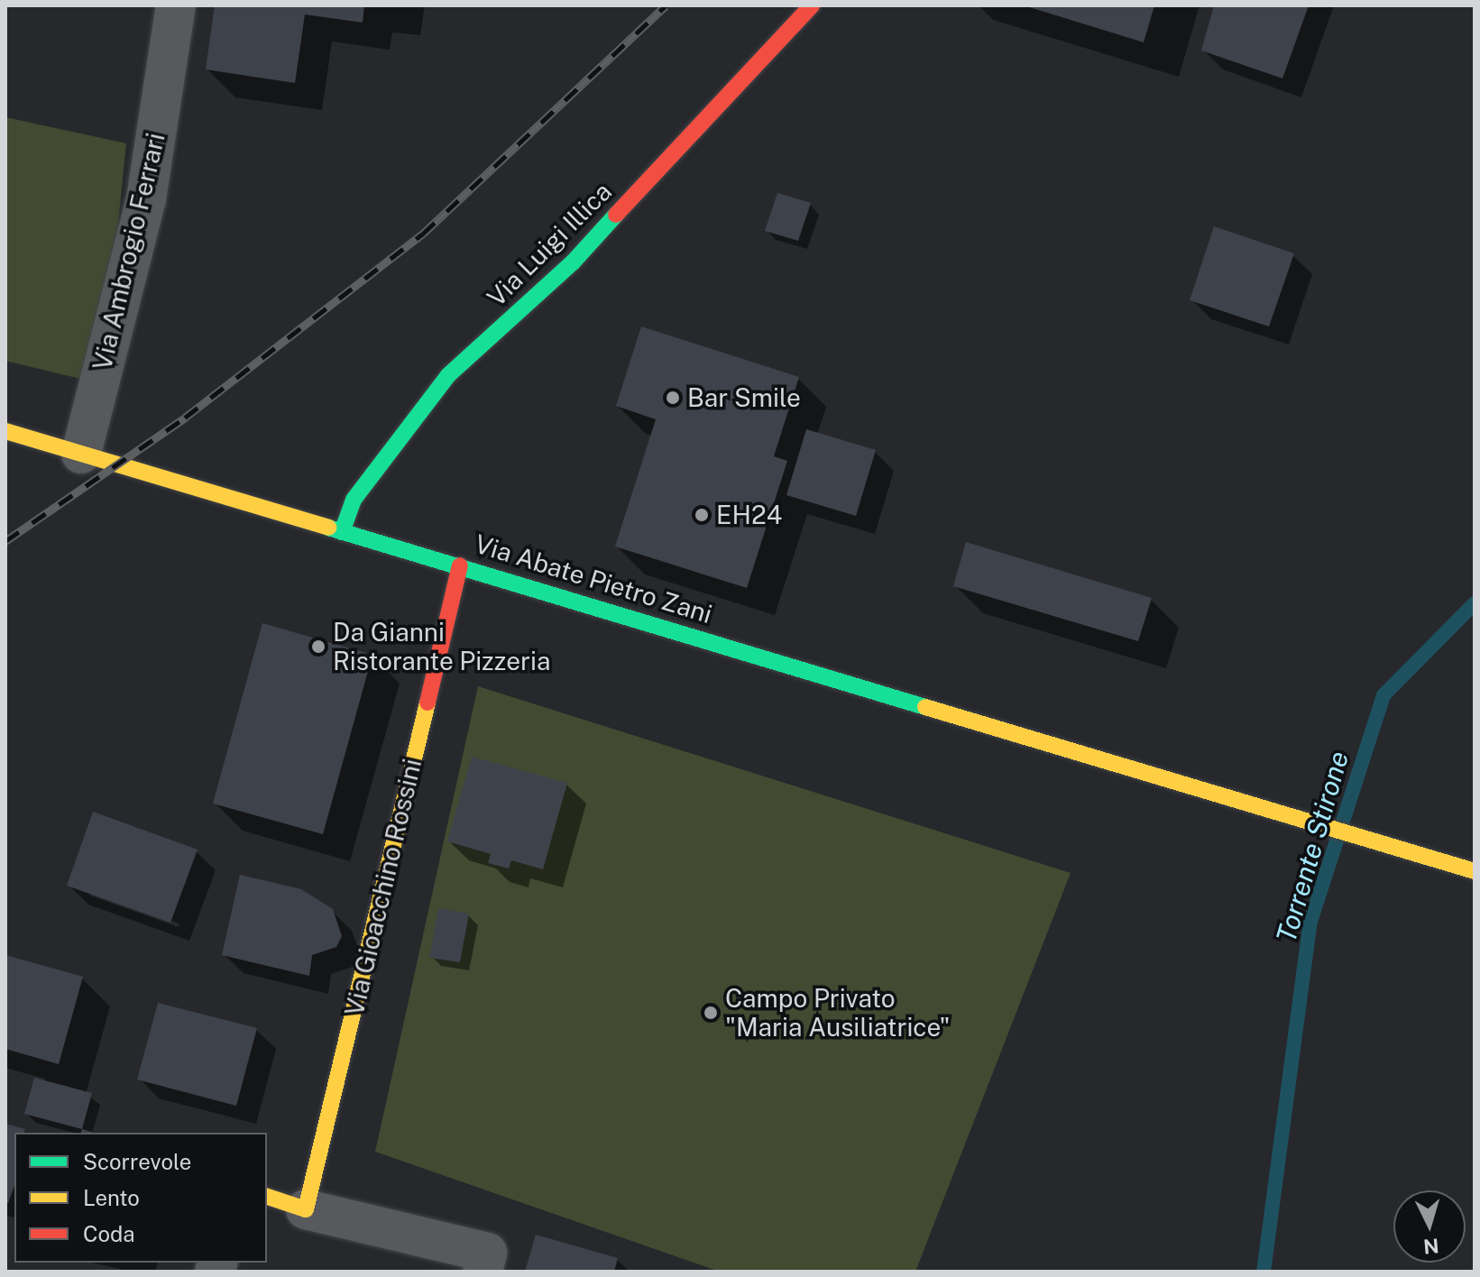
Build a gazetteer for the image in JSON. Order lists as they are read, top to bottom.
{
  "streets": {
    "main road": ["Via Luigi Illica", "Via Abate Pietro Zani", "Via Gioacchino Rossini"],
    "street": ["Via Ambrogio Ferrari"]
  },
  "crossings": [
    ["Via Luigi Illica", "Via Abate Pietro Zani"],
    ["Via Ambrogio Ferrari", "Via Abate Pietro Zani"],
    ["Via Abate Pietro Zani", "Via Gioacchino Rossini"]
  ],
  "water": ["Torrente Stirone"],
  "places": [
    "Bar Smile",
    "EH24",
    "Da Gianni Ristorante Pizzeria",
    "Campo Privato \"Maria Ausiliatrice\""
  ],
  "legend": ["Scorrevole", "Lento", "Coda"],
  "north": "bottom"
}
